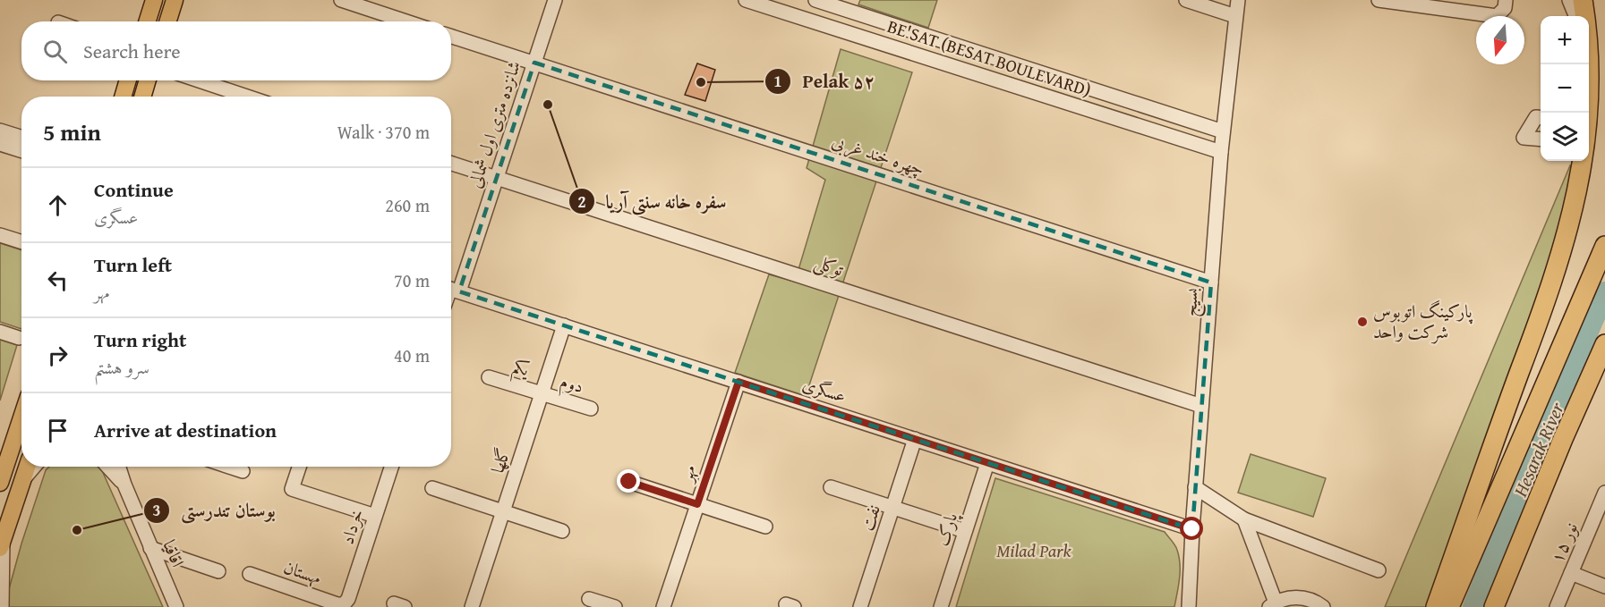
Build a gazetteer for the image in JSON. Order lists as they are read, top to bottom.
{
  "streets": {
    "street": [
      "BE'SAT (BESAT BOULEVARD)",
      "شانزده متری اول شمالی",
      "چهره خند غربی",
      "توکلی",
      "بسیج",
      "یکم",
      "دوم",
      "عسگری",
      "گلها",
      "مهر",
      "نفت",
      "خرداد",
      "پارک",
      "نور ۱۵",
      "اقاقیا",
      "مهستان"
    ]
  },
  "crossings": [
    ["BE'SAT (BESAT BOULEVARD)", "بسیج"],
    ["شانزده متری اول شمالی", "چهره خند غربی"],
    ["شانزده متری اول شمالی", "توکلی"],
    ["شانزده متری اول شمالی", "عسگری"],
    ["چهره خند غربی", "بسیج"],
    ["توکلی", "بسیج"],
    ["بسیج", "عسگری"],
    ["یکم", "دوم"],
    ["یکم", "گلها"],
    ["دوم", "گلها"],
    ["عسگری", "گلها"],
    ["عسگری", "مهر"],
    ["عسگری", "نفت"],
    ["عسگری", "پارک"],
    ["خرداد", "مهستان"]
  ],
  "water": ["Hesarak River"],
  "parks": ["Milad Park"],
  "places": [
    "Pelak ۵۲",
    "سفره خانه سنتی آریا",
    "پارکینگ اتوبوس شرکت واحد",
    "بوستان تندرستی"
  ],
  "north": "bottom",
  "page": {
    "map_buttons": ["+", "−"],
    "search": "Search here",
    "heading": ["5 min", "Walk · 370 m"],
    "list": [
      ["Continue", "عسگری", "260 m"],
      ["Turn left", "مهر", "70 m"],
      ["Turn right", "سرو هشتم", "40 m"],
      "Arrive at destination"
    ]
  }
}
